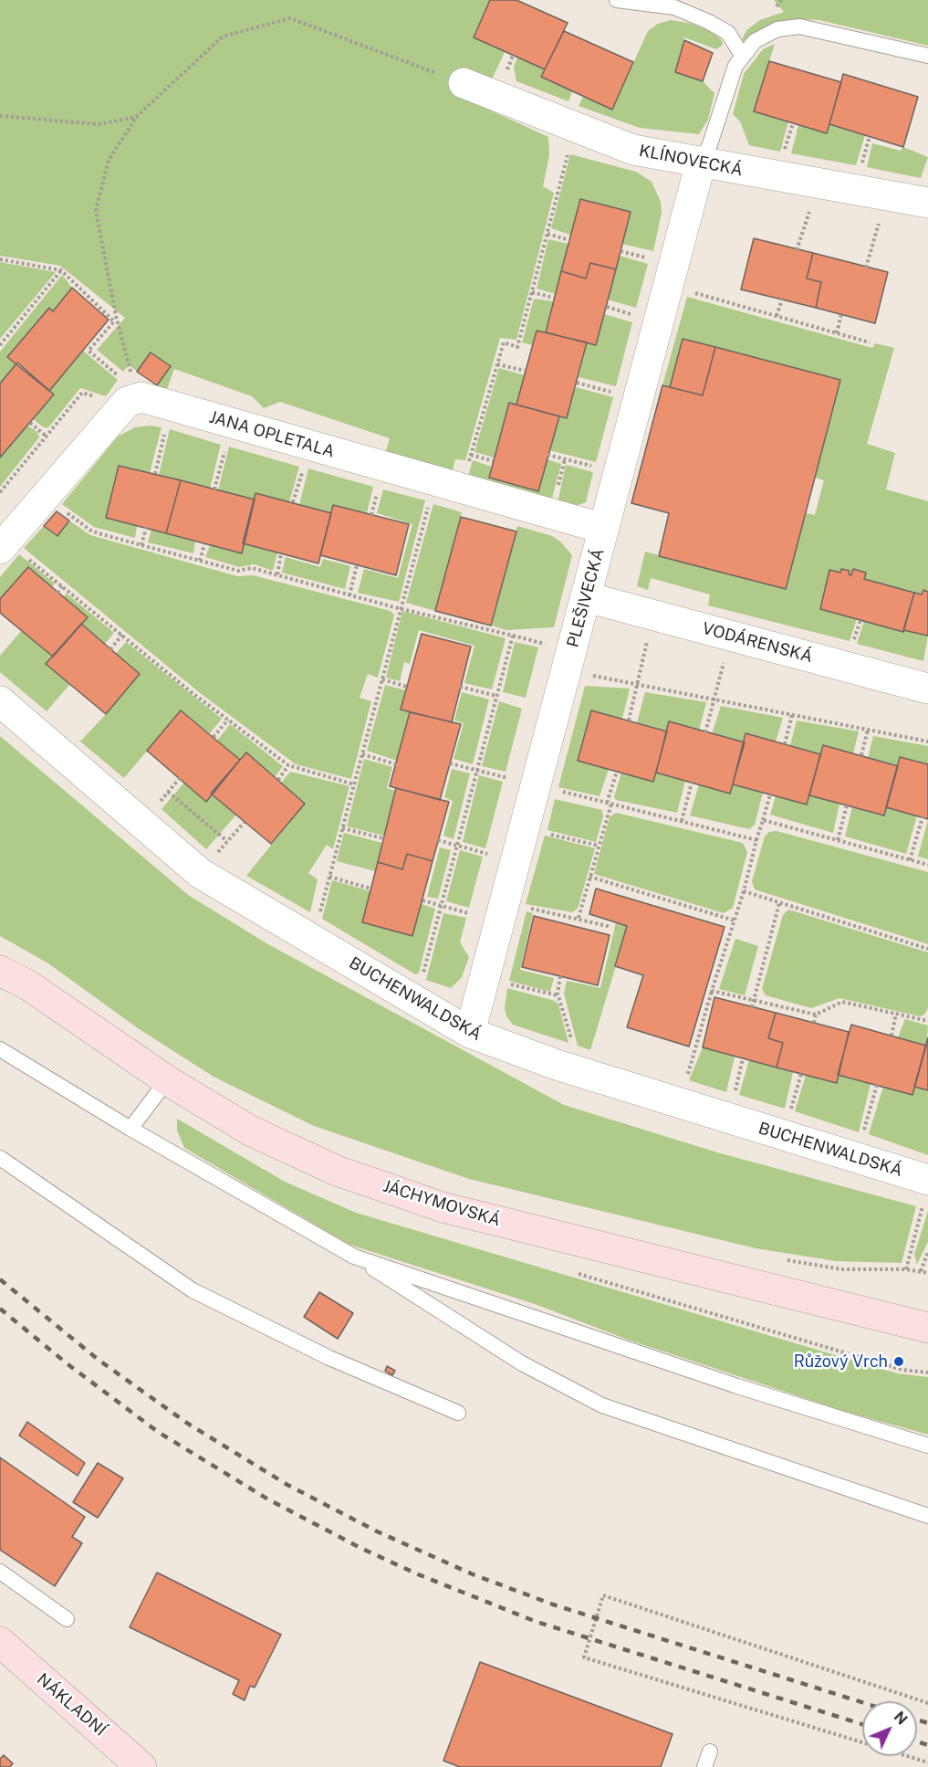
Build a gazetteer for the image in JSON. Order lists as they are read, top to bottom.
{
  "streets": {
    "street": [
      "KLÍNOVECKÁ",
      "JANA OPLETALA",
      "PLEŠIVECKÁ",
      "VODÁRENSKÁ",
      "BUCHENWALDSKÁ",
      "JÁCHYMOVSKÁ",
      "NÁKLADNÍ"
    ]
  },
  "crossings": [
    ["KLÍNOVECKÁ", "PLEŠIVECKÁ"],
    ["JANA OPLETALA", "PLEŠIVECKÁ"],
    ["PLEŠIVECKÁ", "VODÁRENSKÁ"],
    ["PLEŠIVECKÁ", "BUCHENWALDSKÁ"]
  ],
  "places": ["Růžový Vrch"],
  "north": "top right"
}
